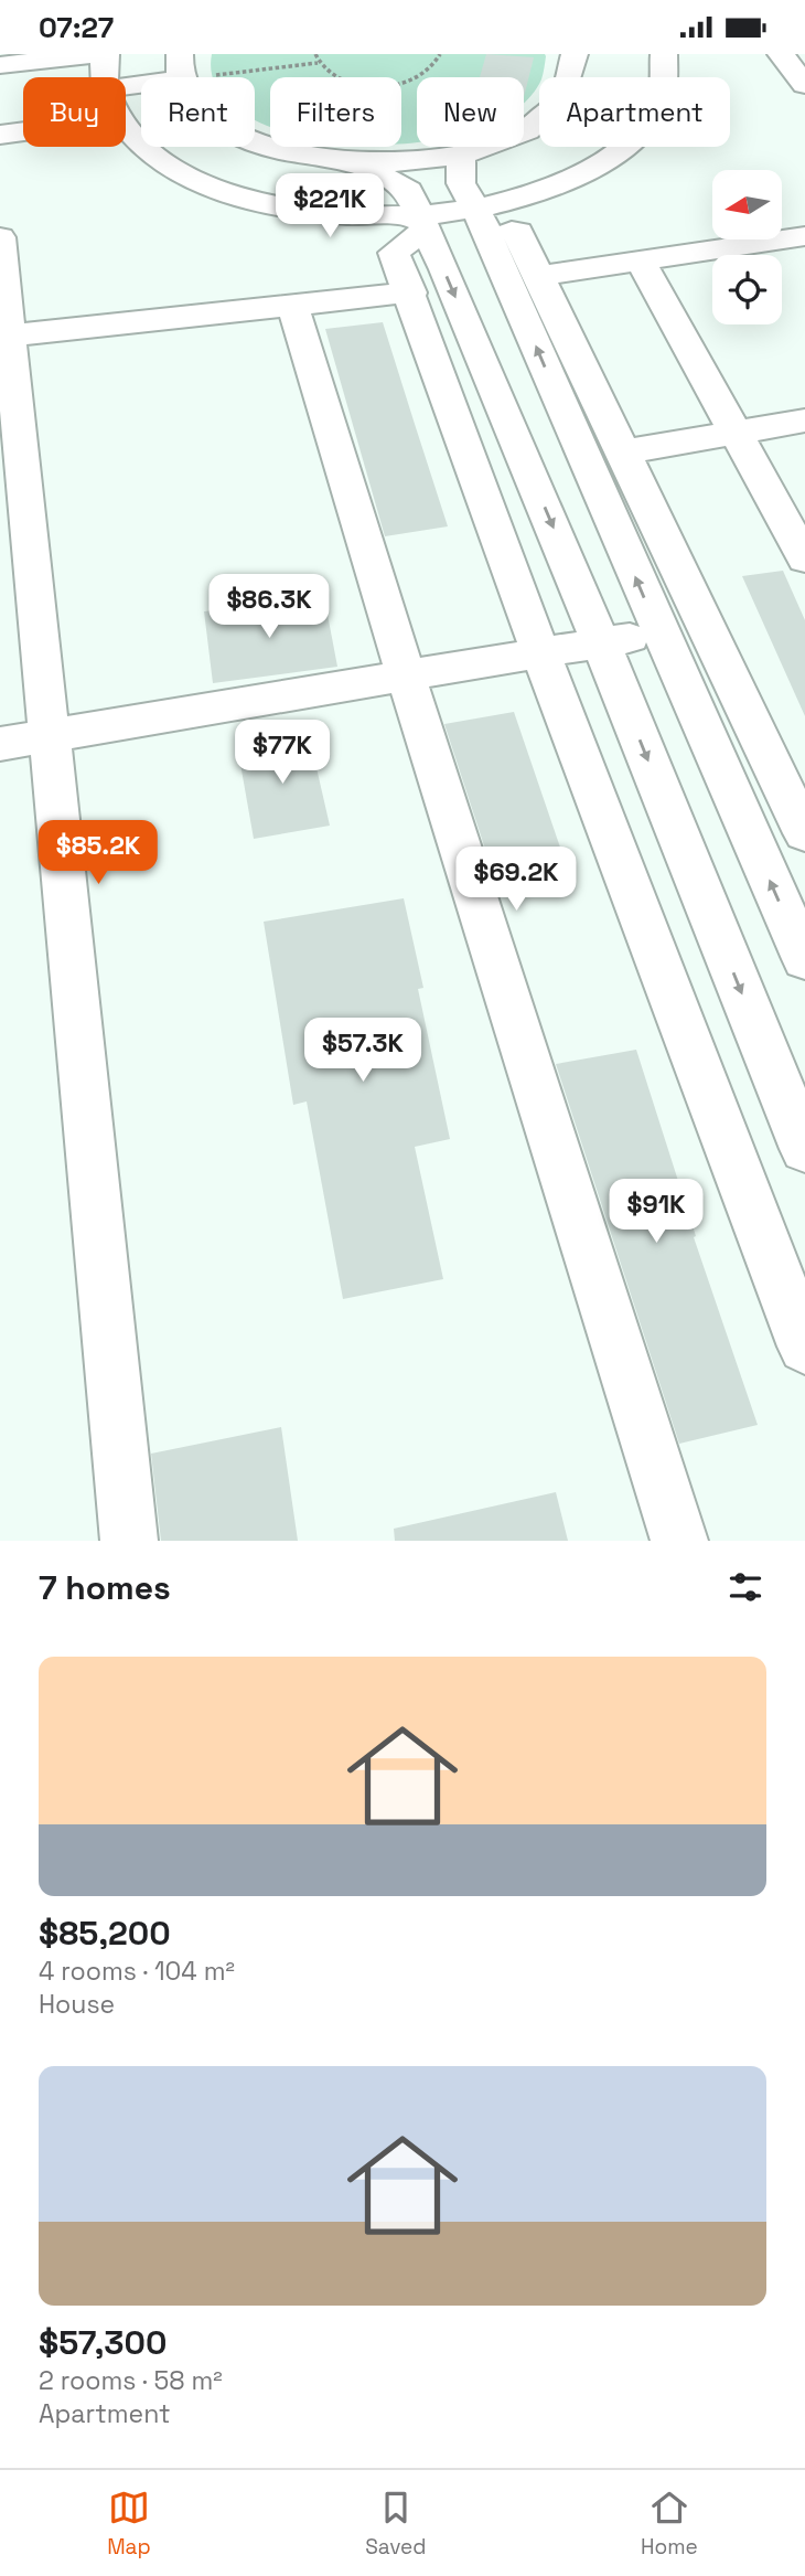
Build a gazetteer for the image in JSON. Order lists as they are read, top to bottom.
{
  "north": "left",
  "page": {
    "status": "07:27",
    "chip": [
      "Buy",
      "Rent",
      "Filters",
      "New",
      "Apartment"
    ],
    "price": [
      "$221K",
      "$86.3K",
      "$77K",
      "$85.2K",
      "$69.2K",
      "$57.3K",
      "$91K"
    ],
    "heading": "7 homes",
    "list": [
      {
        "name": "$85,200",
        "note": "4 rooms · 104 m² · House"
      },
      {
        "name": "$57,300",
        "note": "2 rooms · 58 m² · Apartment"
      }
    ],
    "tabs": ["Map", "Saved", "Home"]
  }
}
